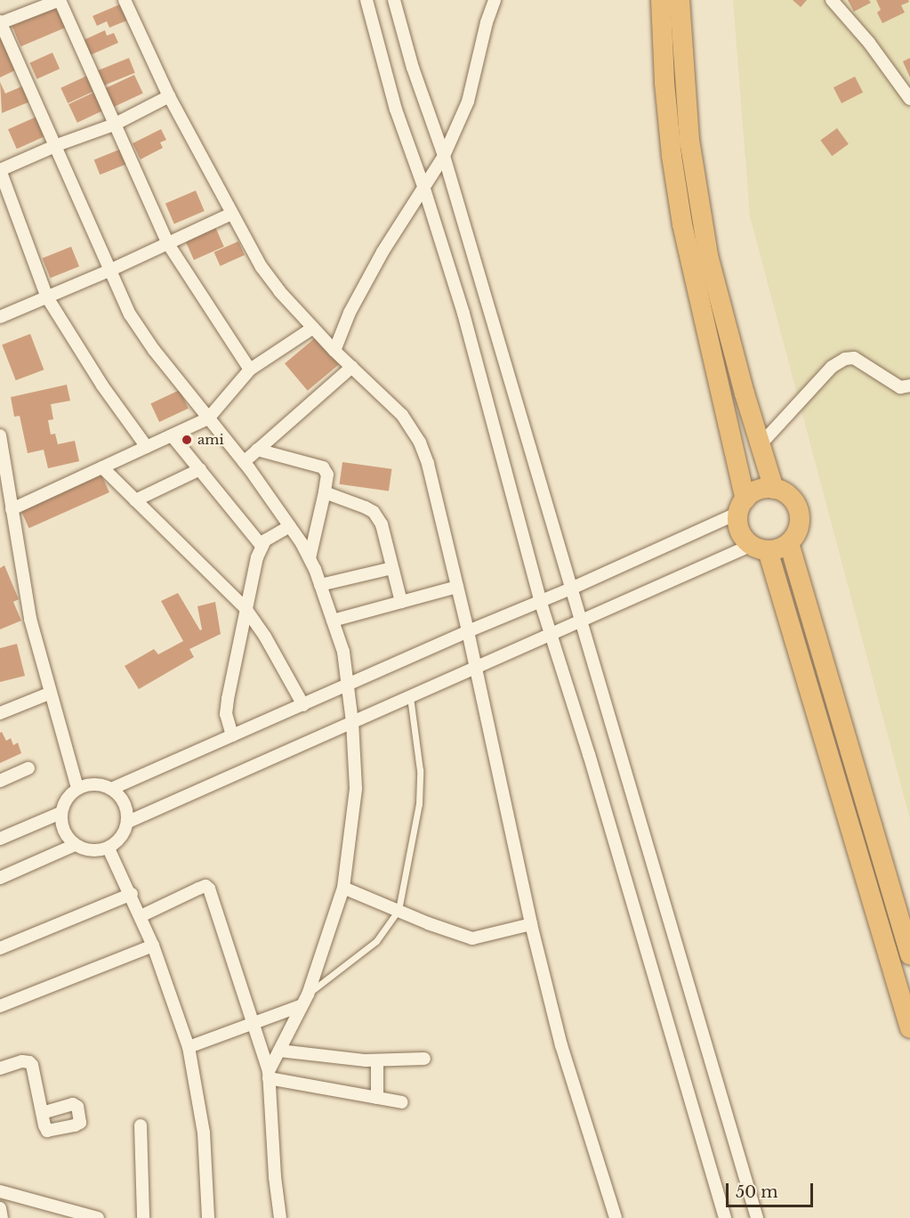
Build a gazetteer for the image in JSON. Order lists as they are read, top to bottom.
{
  "places": ["ami"],
  "scale_bar": "50 m"
}
